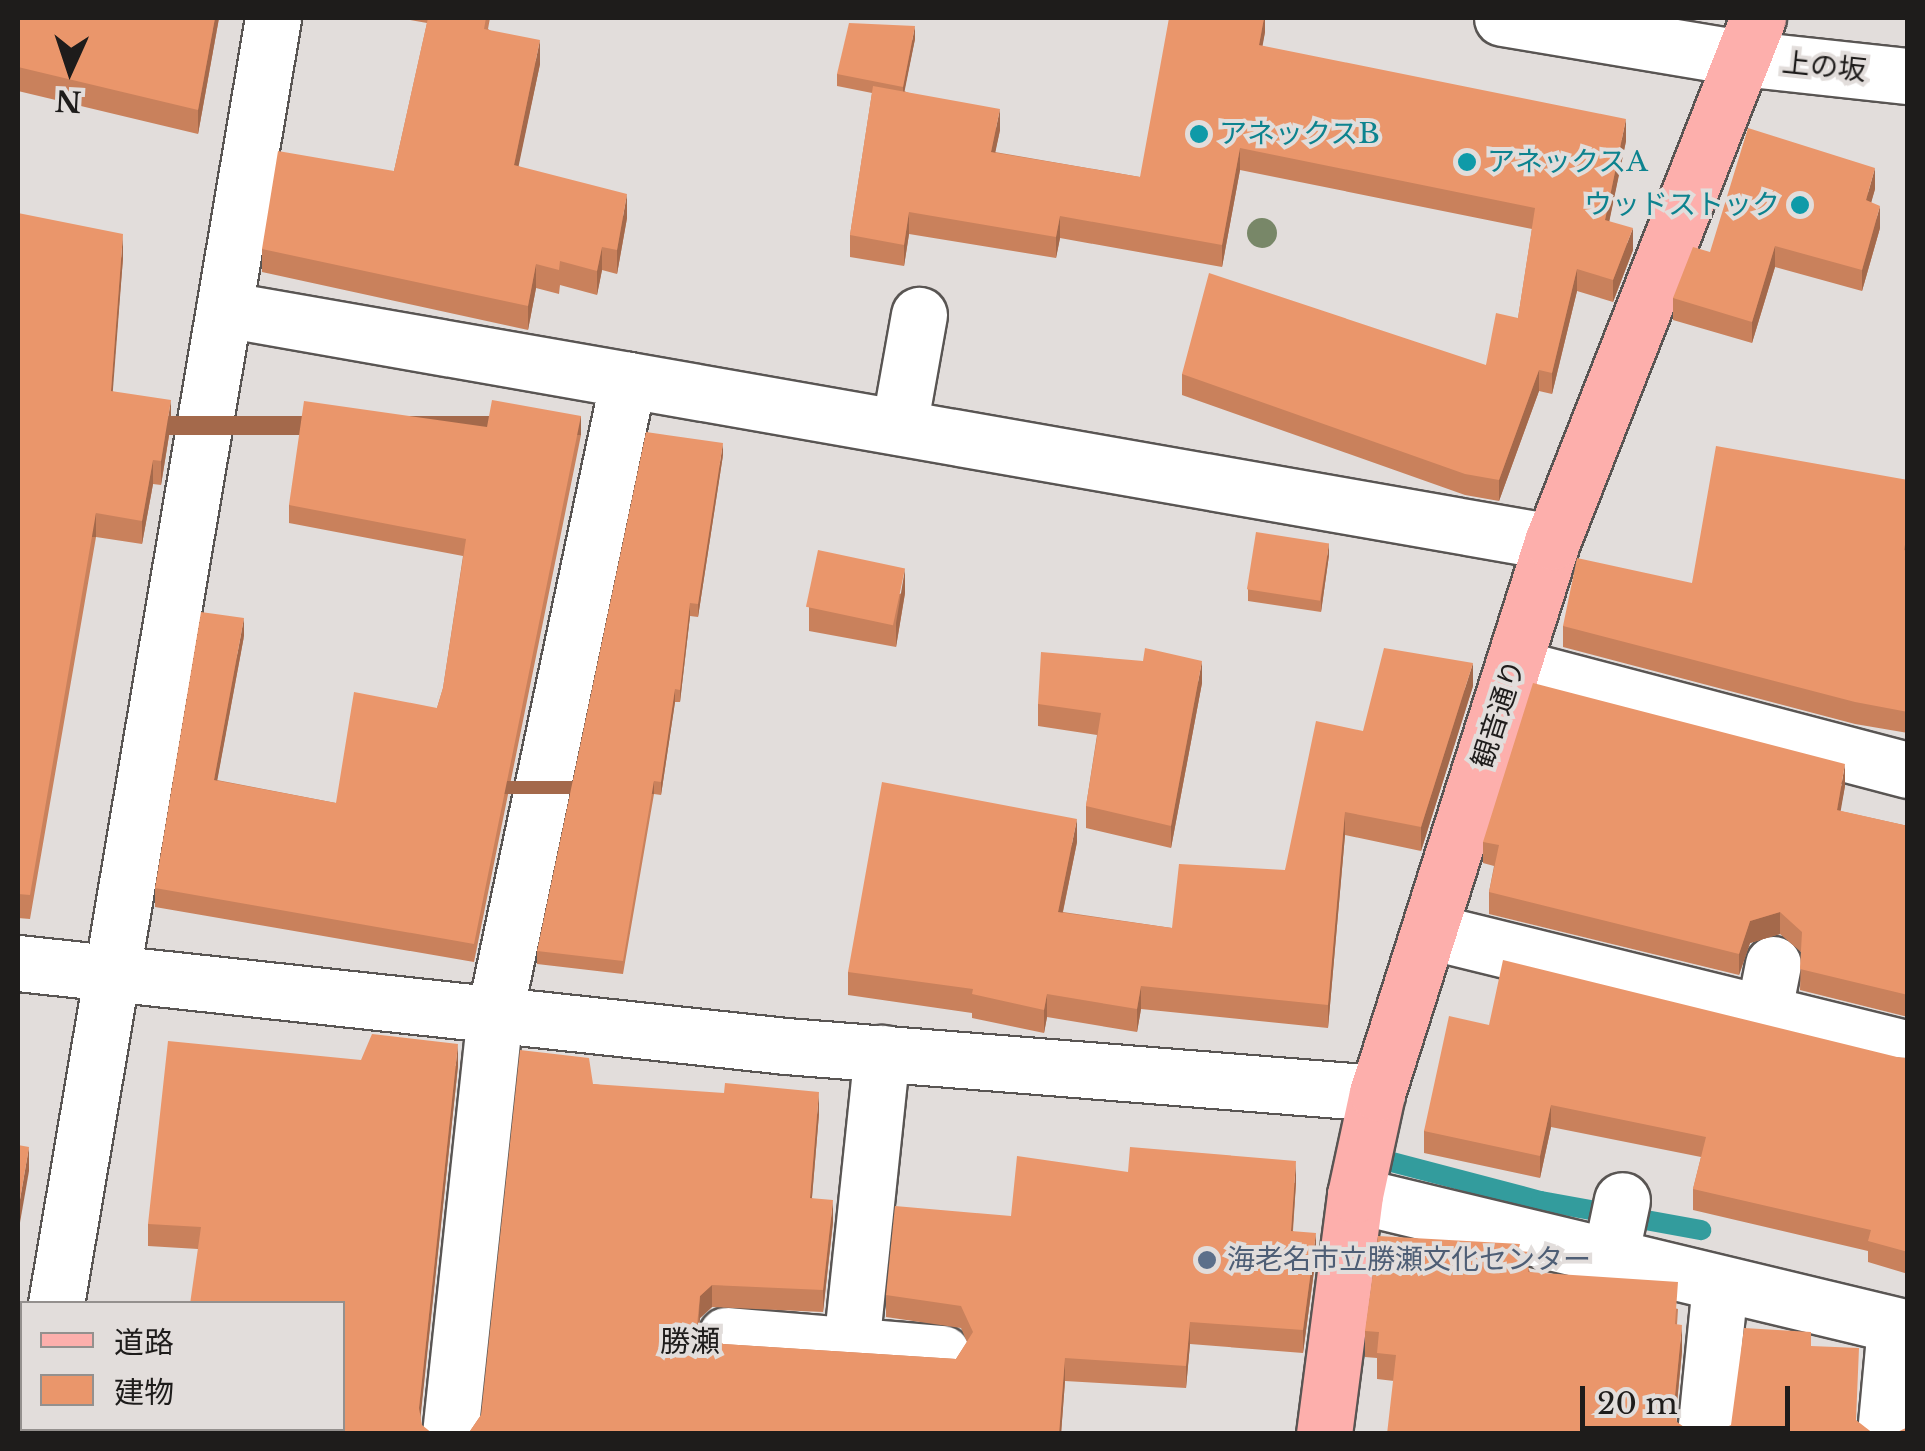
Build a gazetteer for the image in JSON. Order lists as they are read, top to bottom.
{
  "streets": {
    "main road": ["観音通り"],
    "street": ["上の坂"]
  },
  "crossings": [
    ["上の坂", "観音通り"]
  ],
  "districts": ["勝瀬"],
  "places": [
    "アネックスB",
    "アネックスA",
    "ウッドストック",
    "海老名市立勝瀬文化センター"
  ],
  "legend": ["道路", "建物"],
  "scale_bar": "20 m",
  "north": "bottom"
}
